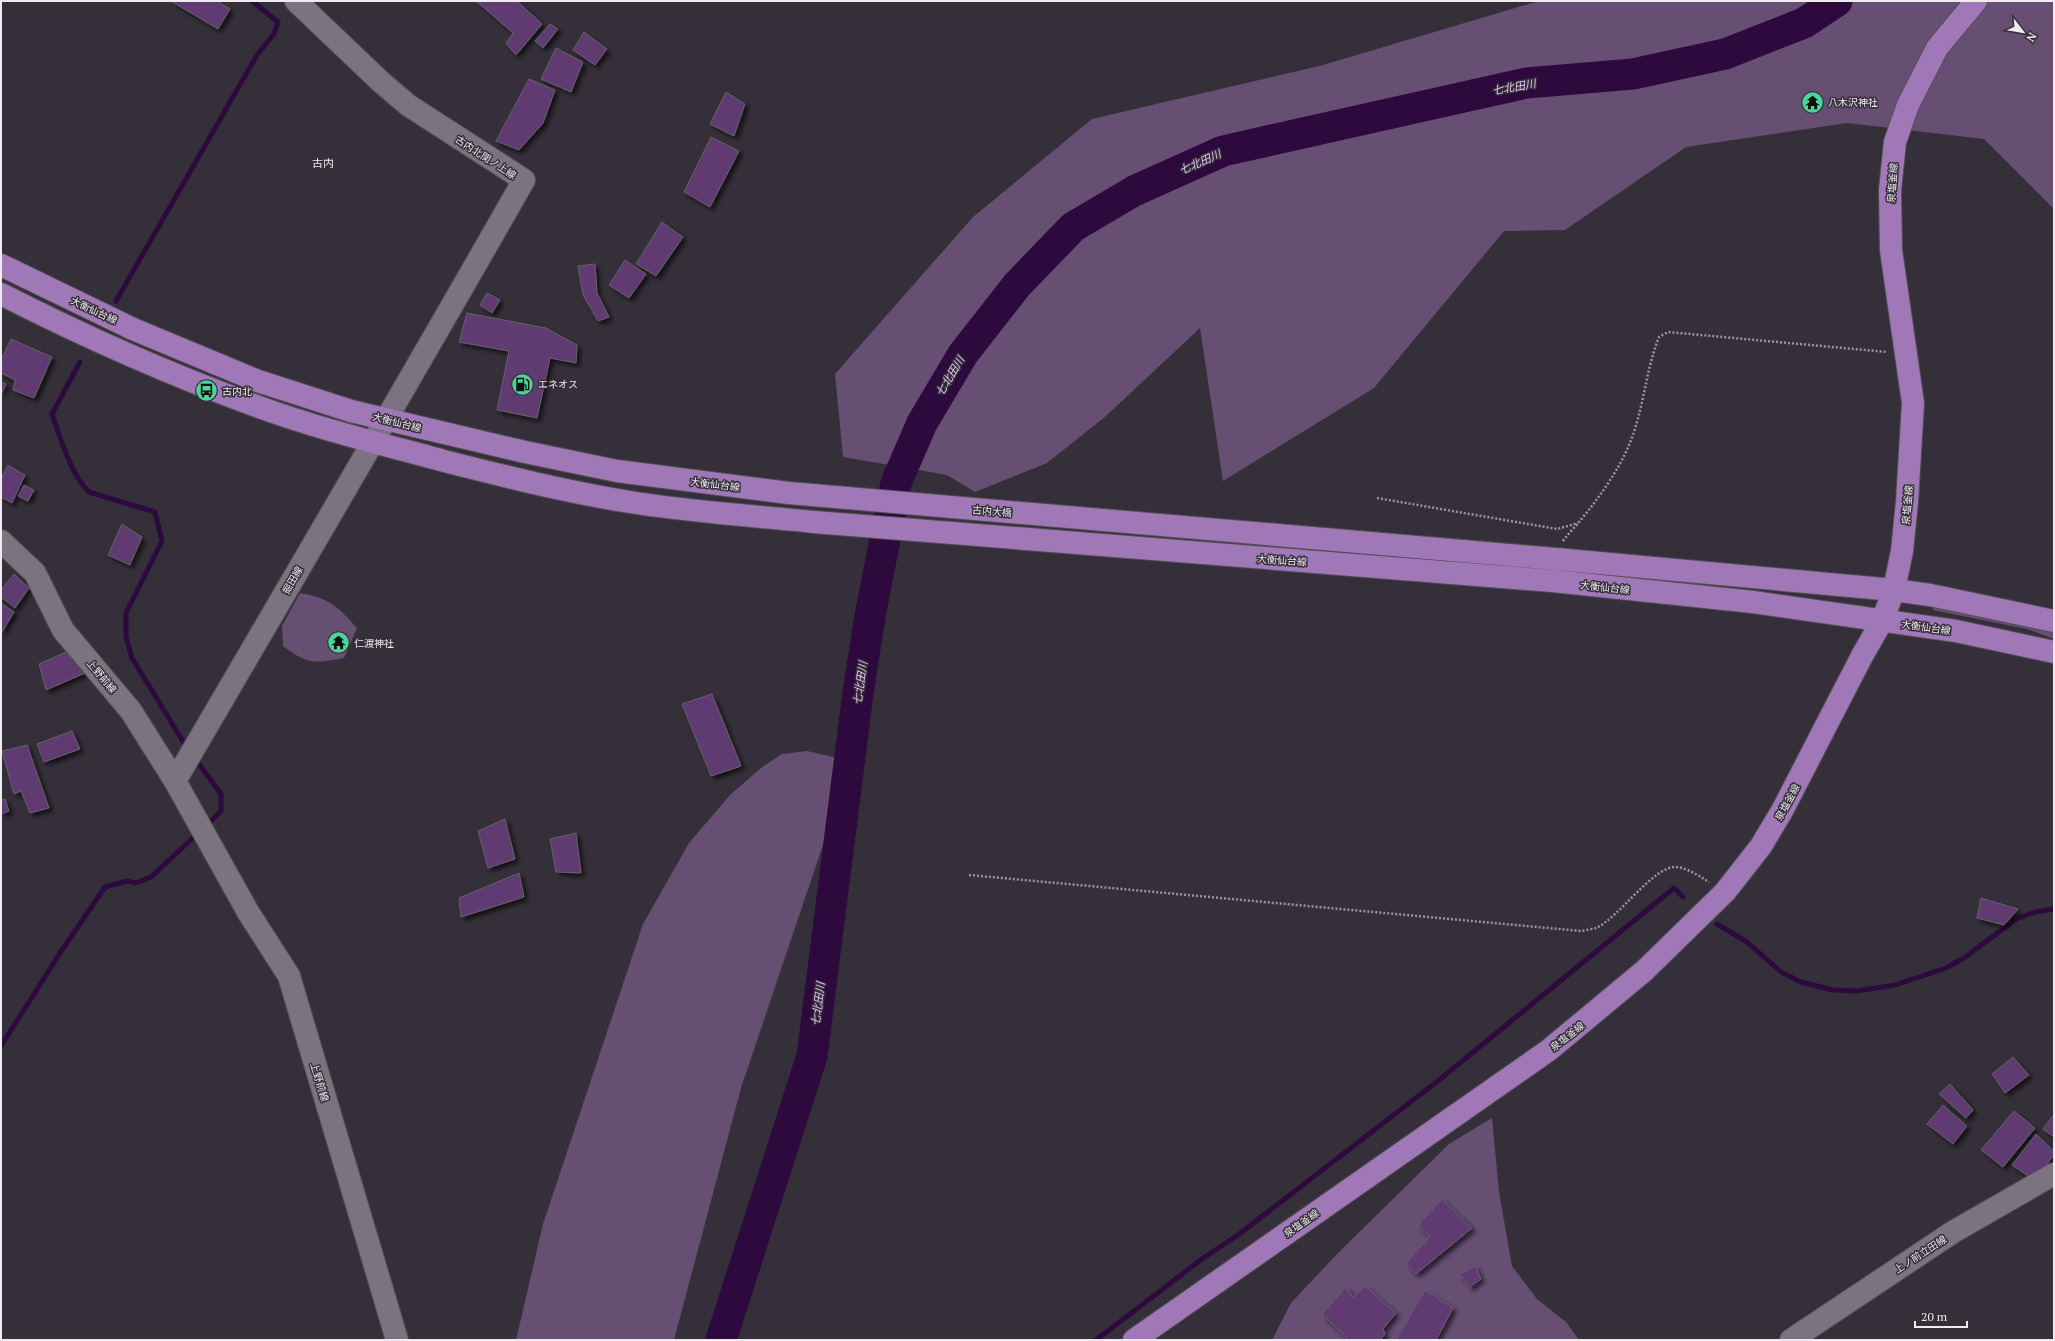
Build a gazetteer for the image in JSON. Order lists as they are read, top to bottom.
{
  "streets": {
    "main road": ["泉塩釜線", "大衡仙台線", "古内大橋"],
    "street": [
      "古内北関ノ上線",
      "掘田線",
      "上野前線",
      "上ノ前立田線"
    ]
  },
  "crossings": [
    ["古内北関ノ上線", "大衡仙台線"],
    ["古内北関ノ上線", "掘田線"],
    ["泉塩釜線", "大衡仙台線"],
    ["大衡仙台線", "古内大橋"],
    ["大衡仙台線", "掘田線"],
    ["掘田線", "上野前線"]
  ],
  "districts": ["古内"],
  "water": ["七北田川"],
  "places": {
    "temple": ["八木沢神社", "仁渡神社"],
    "fuel station": ["エネオス"],
    "bus stop": ["古内北"]
  },
  "scale_bar": "20 m",
  "north": "bottom right"
}
